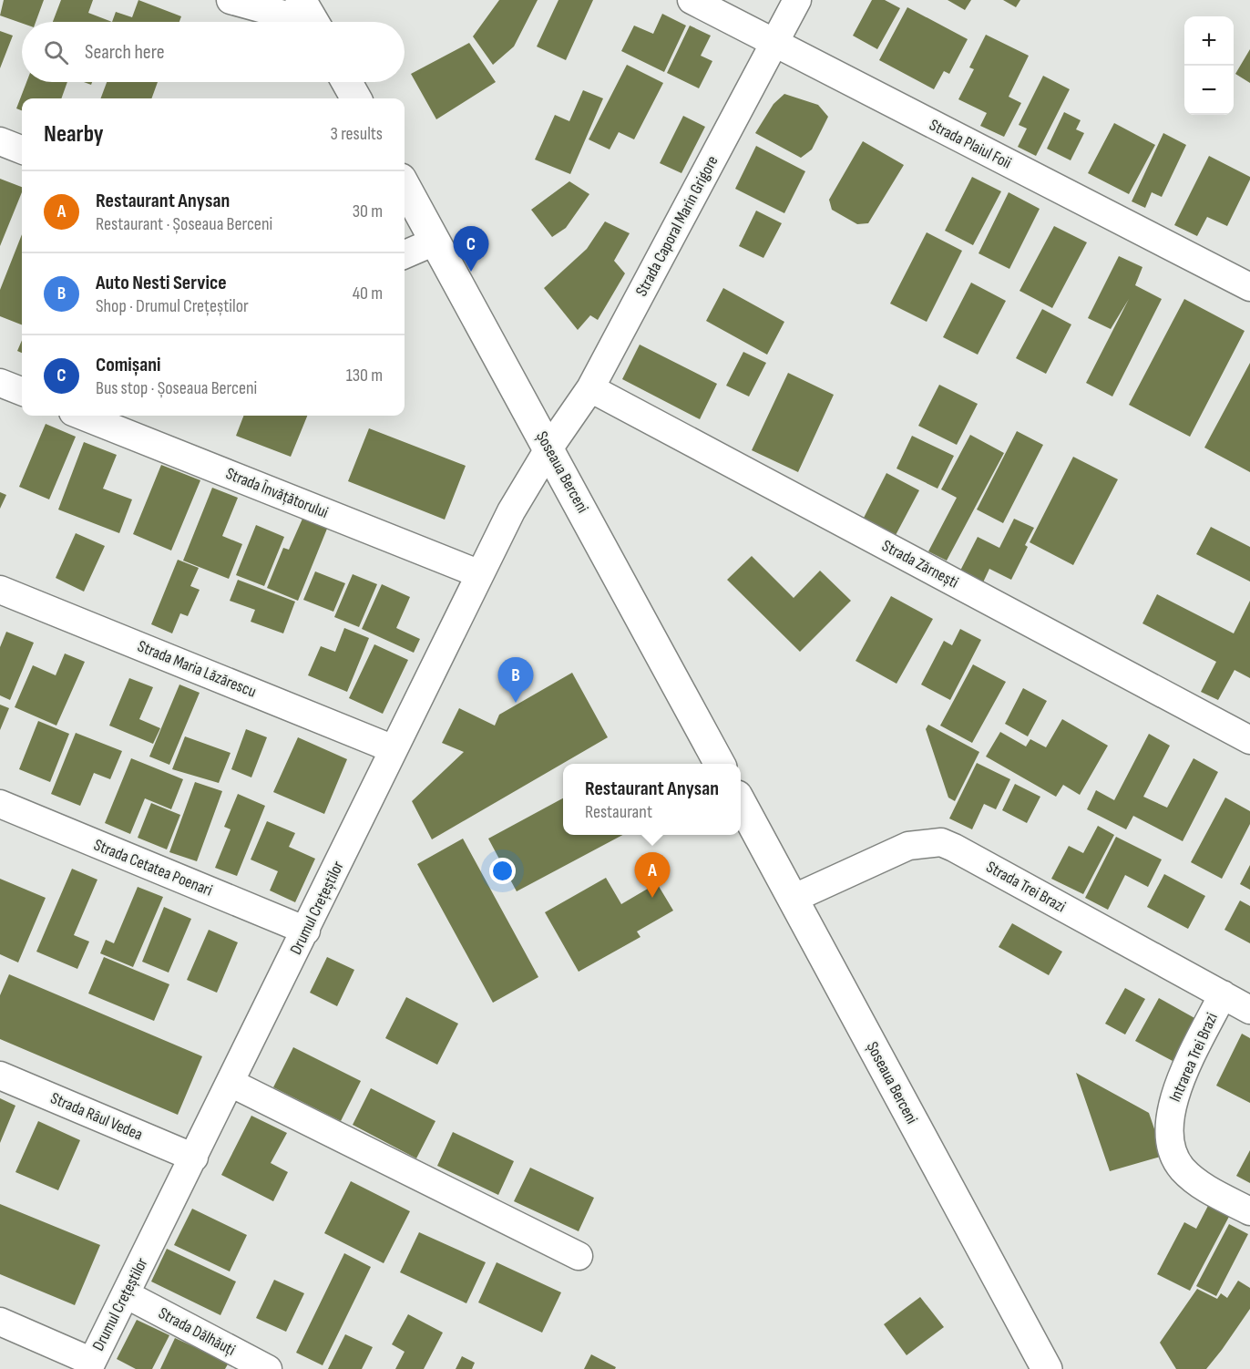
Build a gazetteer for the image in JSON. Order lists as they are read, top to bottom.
{
  "streets": {
    "main road": ["Șoseaua Berceni"],
    "street": [
      "Strada Plaiul Foii",
      "Strada Caporal Marin Grigore",
      "Strada Învățătorului",
      "Strada Zărnești",
      "Strada Maria Lăzărescu",
      "Strada Cetatea Poenari",
      "Strada Trei Brazi",
      "Drumul Crețeștilor",
      "Intrarea Trei Brazi",
      "Strada Râul Vedea",
      "Strada Dălhăuți"
    ]
  },
  "crossings": [
    ["Strada Plaiul Foii", "Strada Caporal Marin Grigore"],
    ["Strada Caporal Marin Grigore", "Șoseaua Berceni"],
    ["Strada Caporal Marin Grigore", "Strada Zărnești"],
    ["Strada Caporal Marin Grigore", "Drumul Crețeștilor"],
    ["Șoseaua Berceni", "Strada Trei Brazi"],
    ["Șoseaua Berceni", "Drumul Crețeștilor"],
    ["Strada Învățătorului", "Drumul Crețeștilor"],
    ["Strada Maria Lăzărescu", "Drumul Crețeștilor"],
    ["Strada Cetatea Poenari", "Drumul Crețeștilor"],
    ["Strada Trei Brazi", "Intrarea Trei Brazi"],
    ["Drumul Crețeștilor", "Strada Râul Vedea"],
    ["Drumul Crețeștilor", "Strada Dălhăuți"]
  ],
  "page": {
    "map_buttons": ["+", "−"],
    "search": "Search here",
    "heading": ["Nearby", "3 results"],
    "list": [
      {
        "mark": "A",
        "name": "Restaurant Anysan",
        "note": "Restaurant · Șoseaua Berceni",
        "value": "30 m"
      },
      {
        "mark": "B",
        "name": "Auto Nesti Service",
        "note": "Shop · Drumul Crețeștilor",
        "value": "40 m"
      },
      {
        "mark": "C",
        "name": "Comișani",
        "note": "Bus stop · Șoseaua Berceni",
        "value": "130 m"
      }
    ],
    "pins": ["C", "B", "A"],
    "popup": ["Restaurant Anysan", "Restaurant"]
  }
}
